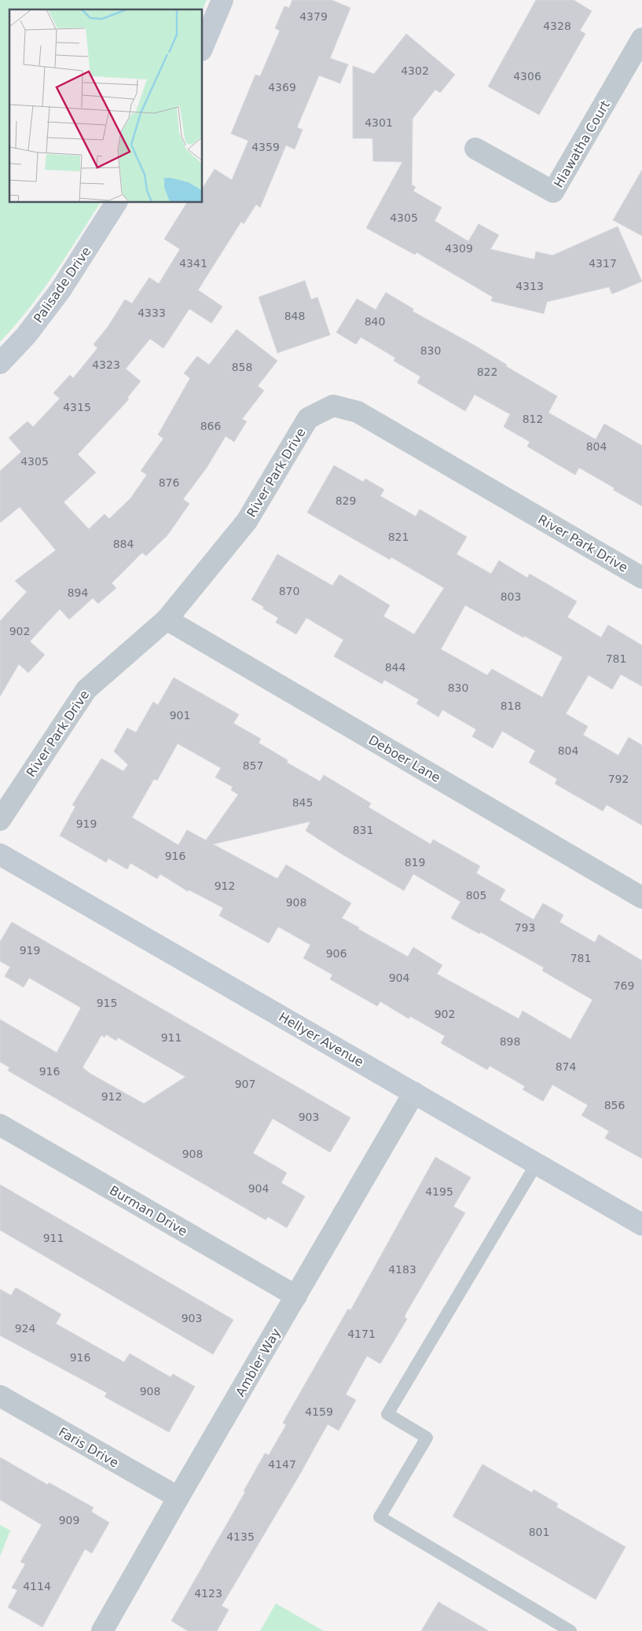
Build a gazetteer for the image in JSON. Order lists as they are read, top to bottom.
{
  "streets": {
    "street": [
      "Hiawatha Court",
      "Palisade Drive",
      "River Park Drive",
      "Deboer Lane",
      "Hellyer Avenue",
      "Burman Drive",
      "Ambler Way",
      "Faris Drive"
    ]
  },
  "crossings": [
    ["River Park Drive", "Deboer Lane"],
    ["Hellyer Avenue", "Ambler Way"],
    ["Burman Drive", "Ambler Way"],
    ["Ambler Way", "Faris Drive"]
  ],
  "house_numbers": [
    "4379",
    "4328",
    "4302",
    "4306",
    "4369",
    "4301",
    "4359",
    "4305",
    "4309",
    "4341",
    "4317",
    "4313",
    "4333",
    "848",
    "840",
    "830",
    "4323",
    "858",
    "822",
    "4315",
    "812",
    "866",
    "804",
    "4305",
    "876",
    "829",
    "821",
    "884",
    "870",
    "894",
    "803",
    "902",
    "781",
    "844",
    "830",
    "818",
    "901",
    "804",
    "857",
    "792",
    "845",
    "919",
    "831",
    "916",
    "819",
    "912",
    "805",
    "908",
    "793",
    "919",
    "906",
    "781",
    "904",
    "769",
    "915",
    "902",
    "911",
    "898",
    "874",
    "916",
    "907",
    "912",
    "856",
    "903",
    "908",
    "904",
    "4195",
    "911",
    "4183",
    "903",
    "924",
    "4171",
    "916",
    "908",
    "4159",
    "4147",
    "909",
    "801",
    "4135",
    "4114",
    "4123"
  ]
}
